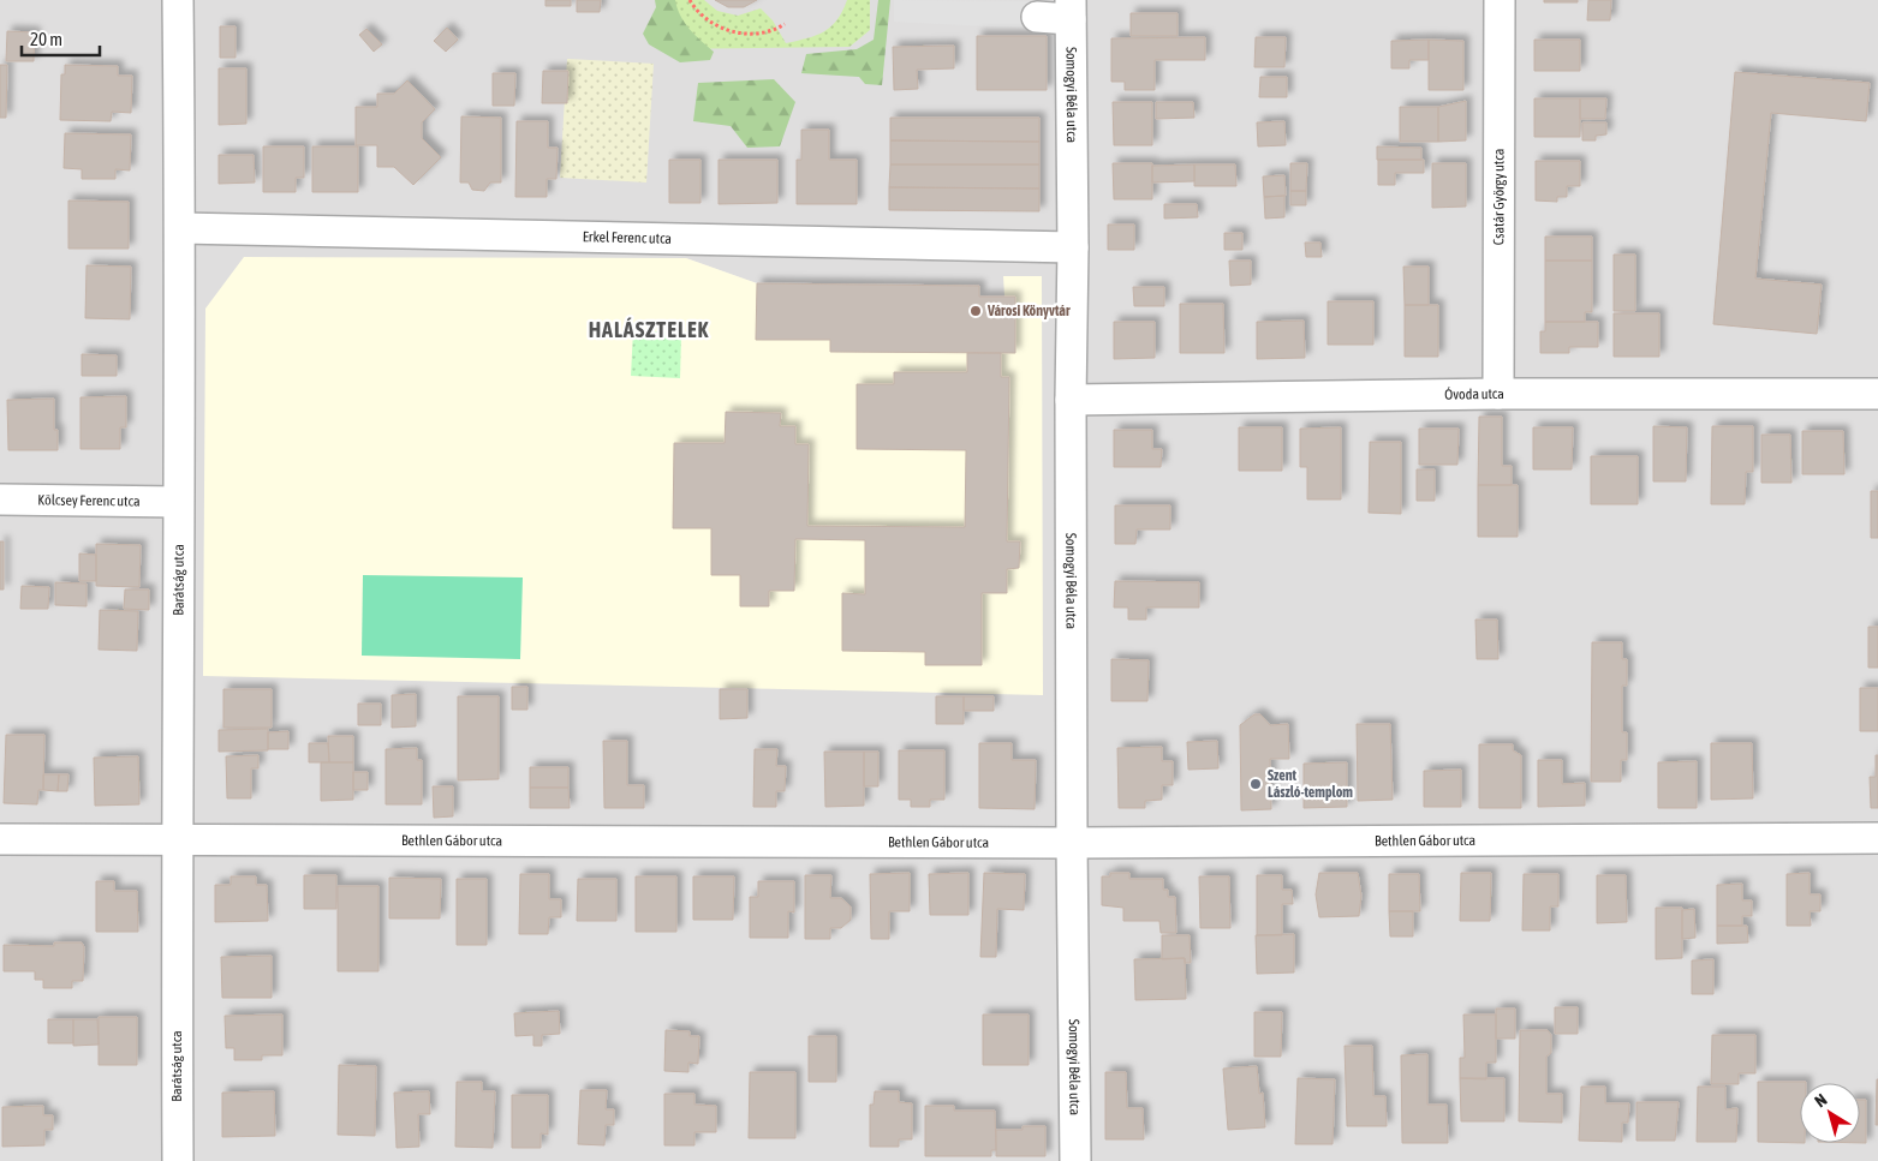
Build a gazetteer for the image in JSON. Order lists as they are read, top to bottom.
{
  "streets": {
    "street": [
      "Somogyi Béla utca",
      "Csatár György utca",
      "Erkel Ferenc utca",
      "Óvoda utca",
      "Kölcsey Ferenc utca",
      "Barátság utca",
      "Bethlen Gábor utca"
    ]
  },
  "crossings": [
    ["Somogyi Béla utca", "Erkel Ferenc utca"],
    ["Somogyi Béla utca", "Óvoda utca"],
    ["Somogyi Béla utca", "Bethlen Gábor utca"],
    ["Csatár György utca", "Óvoda utca"],
    ["Erkel Ferenc utca", "Barátság utca"],
    ["Kölcsey Ferenc utca", "Barátság utca"],
    ["Barátság utca", "Bethlen Gábor utca"]
  ],
  "districts": ["HALÁSZTELEK"],
  "places": ["Városi Könyvtár", "Szent László-templom"],
  "scale_bar": "20 m",
  "north": "top left"
}
